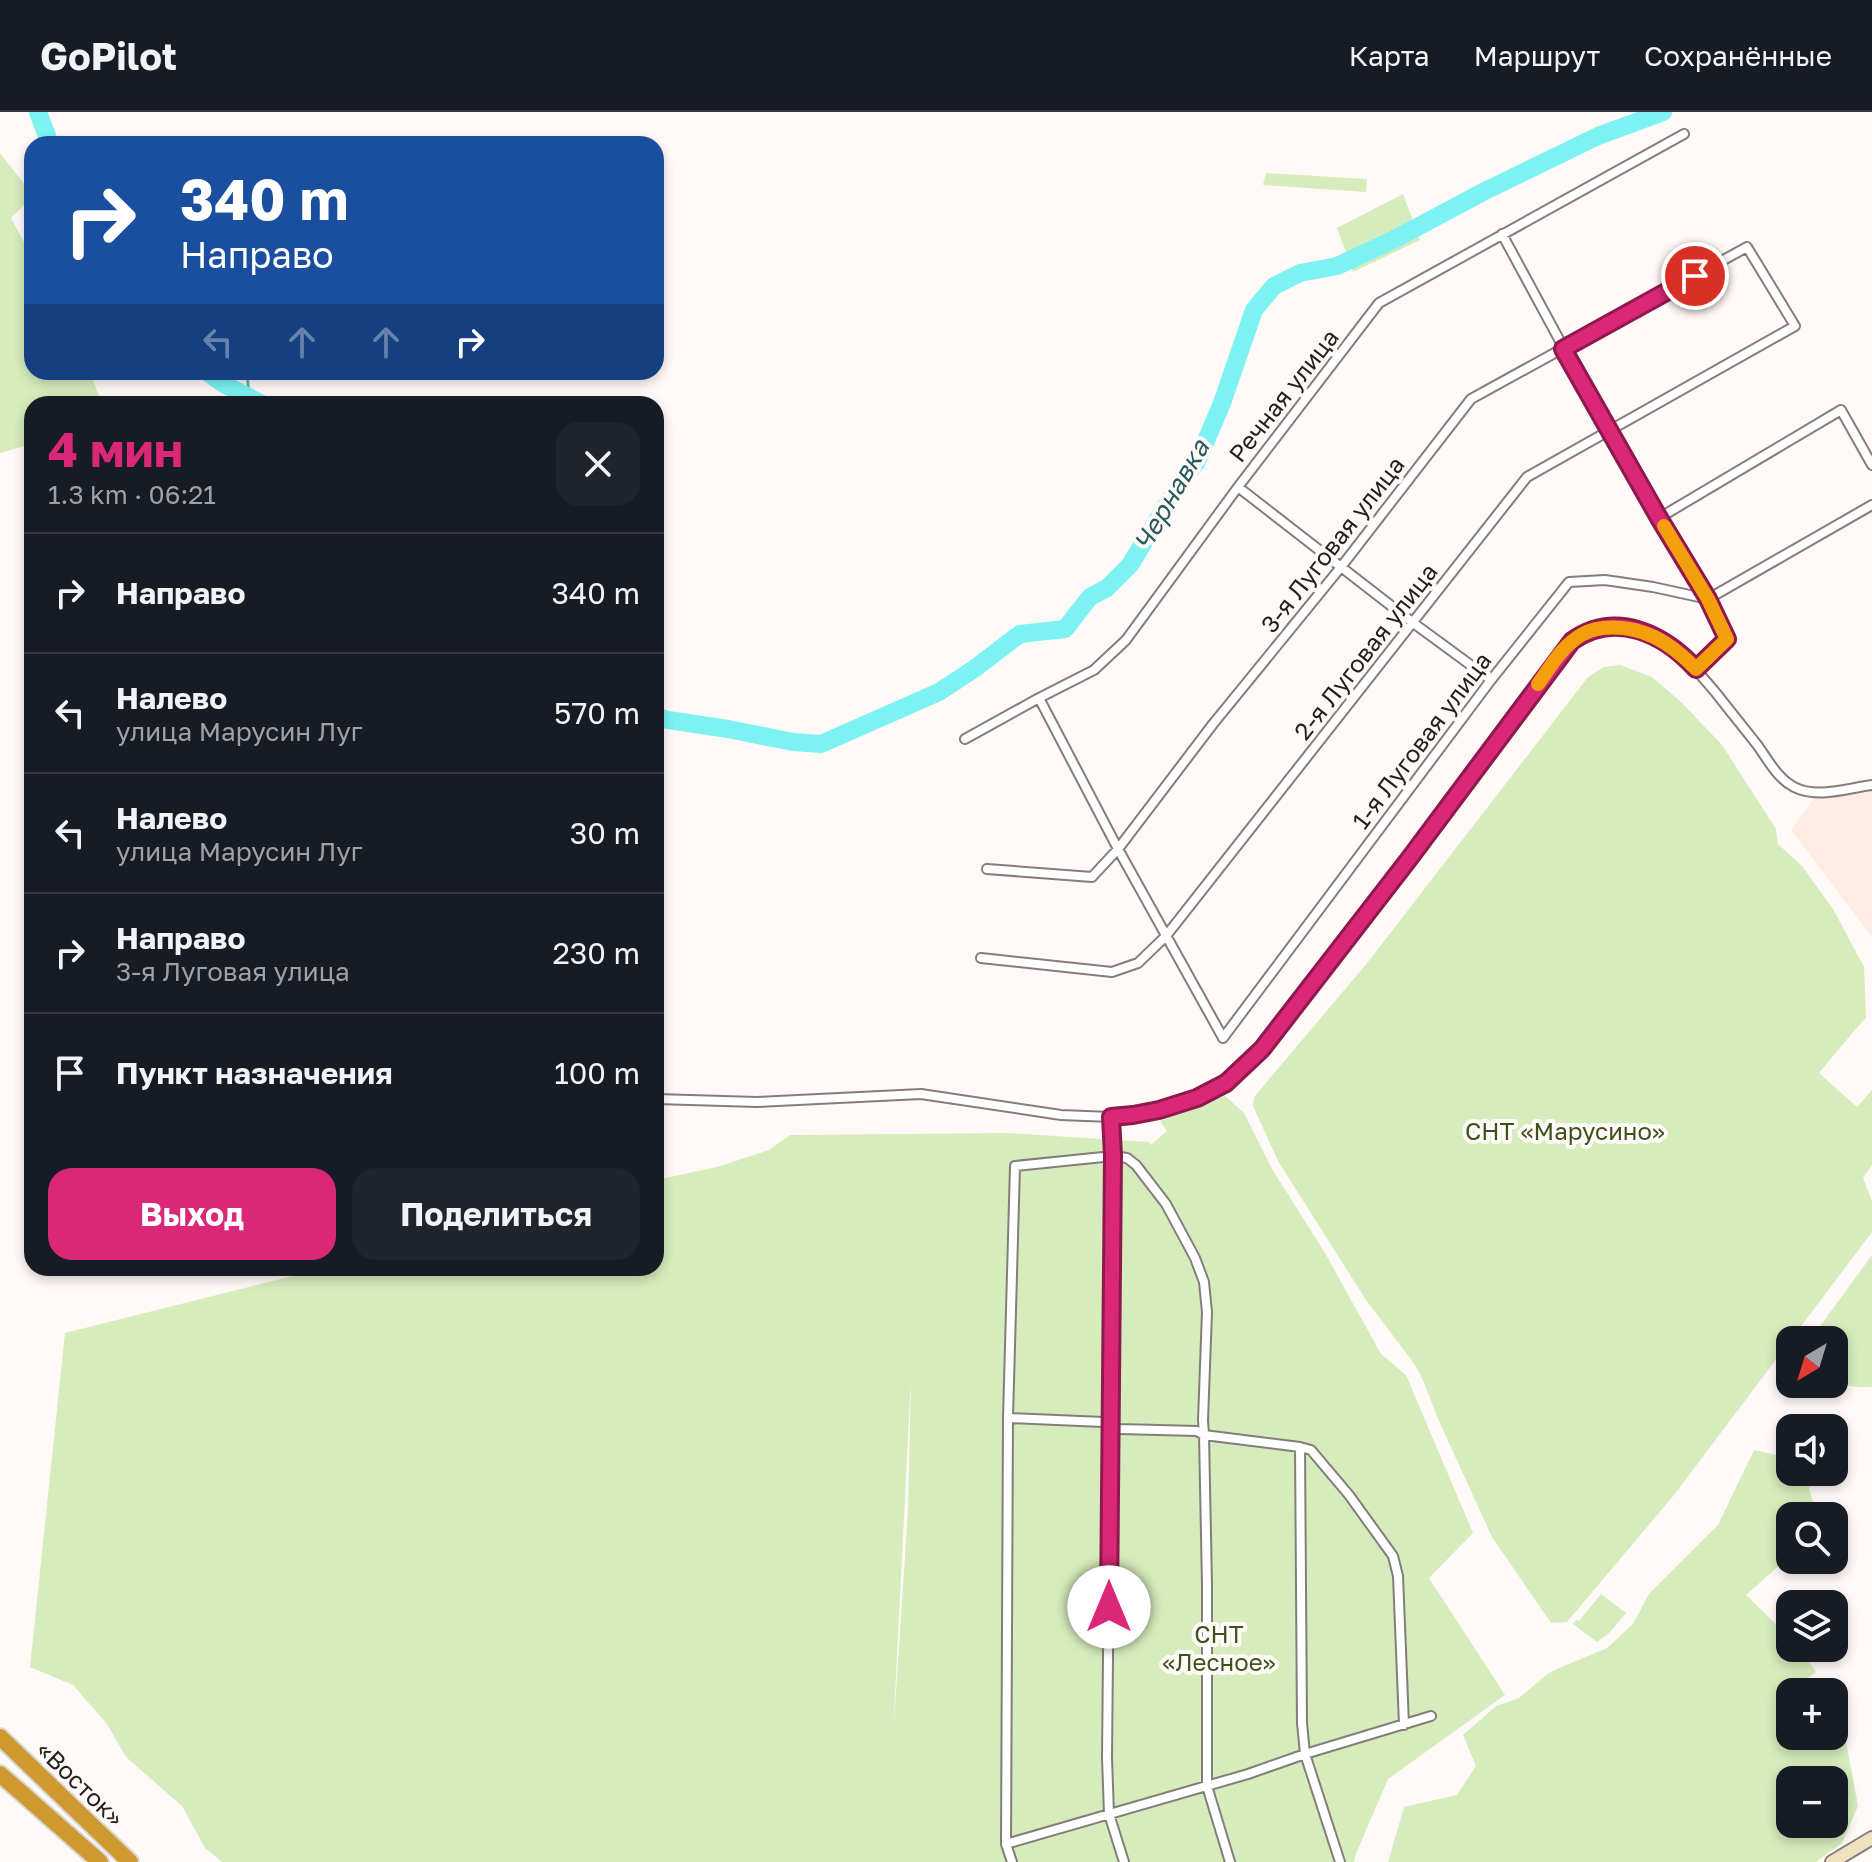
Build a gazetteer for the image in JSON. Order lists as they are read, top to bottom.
{
  "streets": {
    "highway": ["«Восток»"],
    "street": [
      "Речная улица",
      "3-я Луговая улица",
      "2-я Луговая улица",
      "1-я Луговая улица"
    ]
  },
  "crossings": [
    ["3-я Луговая улица", "2-я Луговая улица"],
    ["2-я Луговая улица", "1-я Луговая улица"]
  ],
  "water": ["Чернавка"],
  "parks": ["СНТ «Марусино»", "СНТ «Лесное»"],
  "north": "bottom left",
  "page": {
    "header": "GoPilot",
    "nav": ["Карта", "Маршрут", "Сохранённые"],
    "turn": ["340 m", "Направо"],
    "heading": ["4 мин", "1.3 km · 06:21"],
    "list": [
      {
        "name": "Направо",
        "value": "340 m"
      },
      {
        "name": "Налево",
        "note": "улица Марусин Луг",
        "value": "570 m"
      },
      {
        "name": "Налево",
        "note": "улица Марусин Луг",
        "value": "30 m"
      },
      {
        "name": "Направо",
        "note": "3-я Луговая улица",
        "value": "230 m"
      },
      {
        "name": "Пункт назначения",
        "value": "100 m"
      }
    ],
    "buttons": ["Выход", "Поделиться"],
    "map_buttons": ["+", "−"]
  }
}
